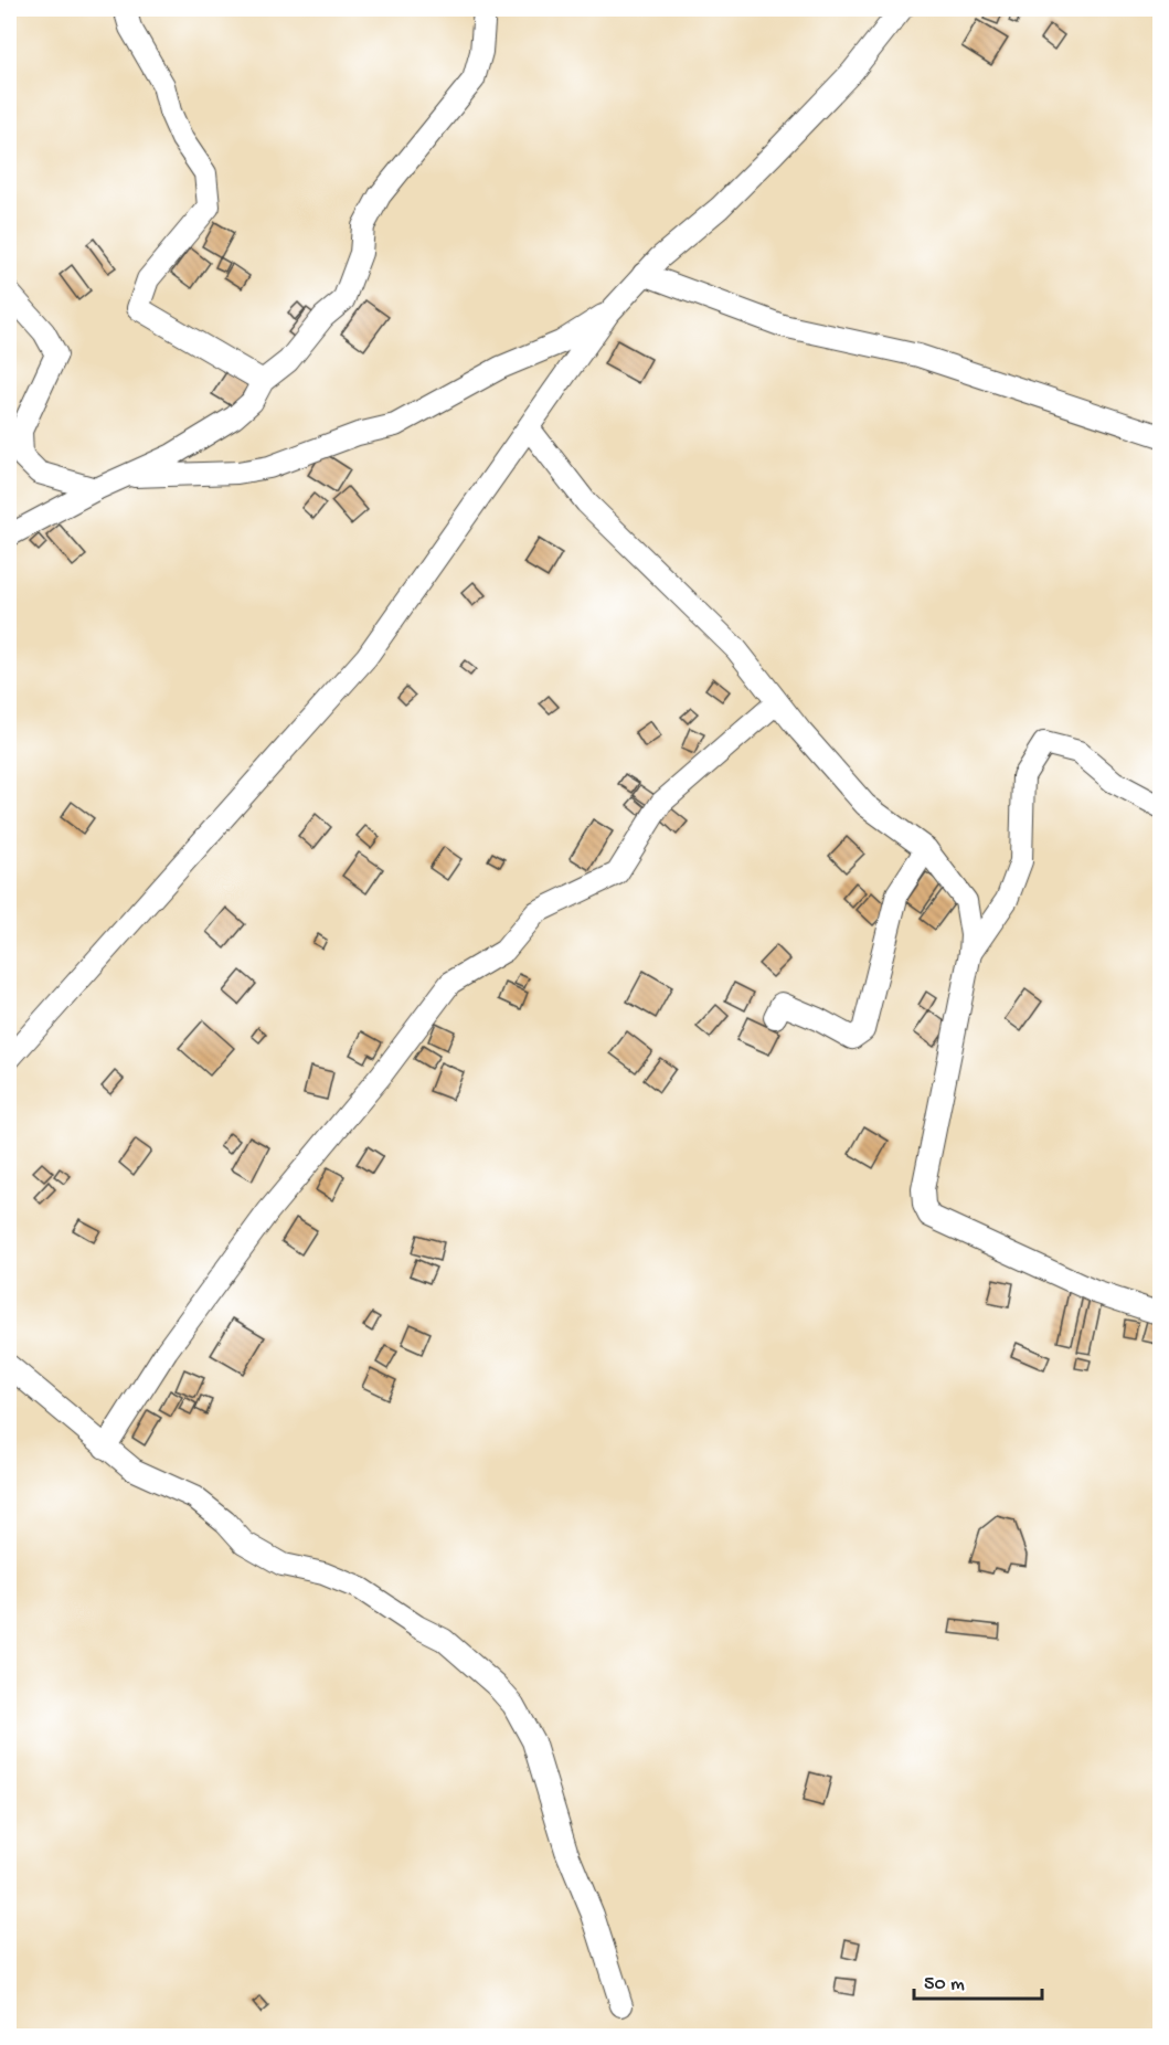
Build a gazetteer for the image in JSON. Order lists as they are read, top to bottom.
{
  "scale_bar": "50 m"
}
